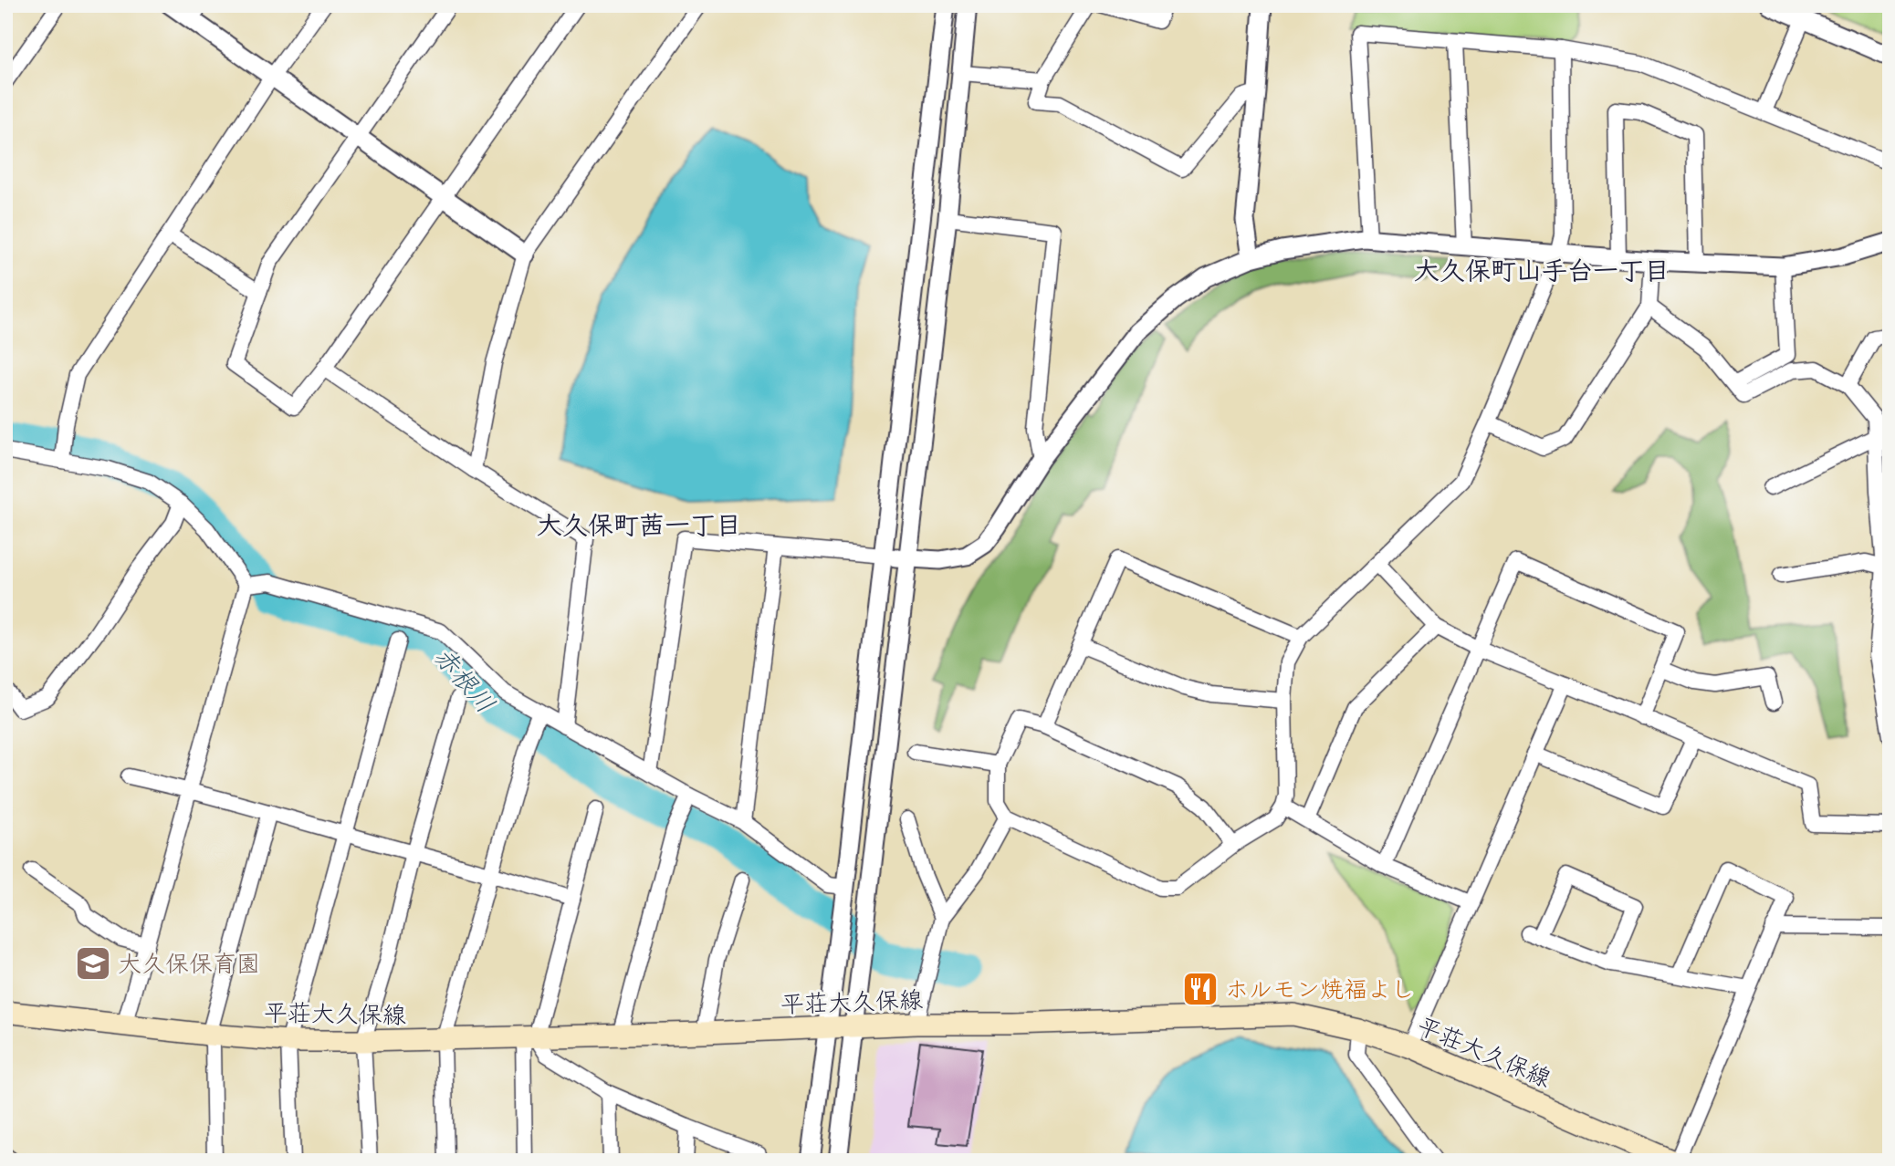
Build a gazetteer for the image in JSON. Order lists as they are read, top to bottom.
{
  "streets": {
    "main road": ["平荘大久保線"]
  },
  "districts": ["大久保町山手台一丁目", "大久保町茜一丁目"],
  "water": ["赤根川"],
  "places": {
    "school or university": ["大久保保育園"],
    "restaurant": ["ホルモン焼福よし"]
  }
}
